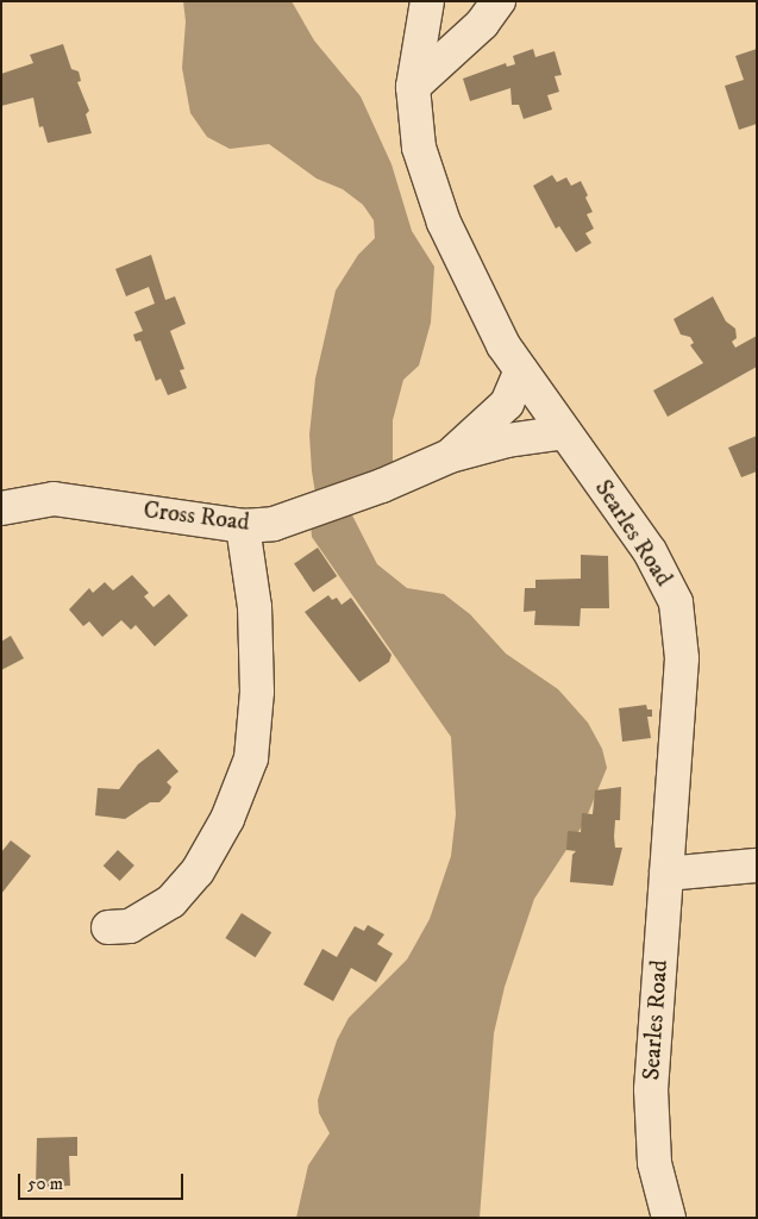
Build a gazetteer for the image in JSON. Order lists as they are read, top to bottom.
{
  "streets": {
    "street": ["Cross Road", "Searles Road"]
  },
  "crossings": [
    ["Cross Road", "Searles Road"]
  ],
  "scale_bar": "50 m"
}
